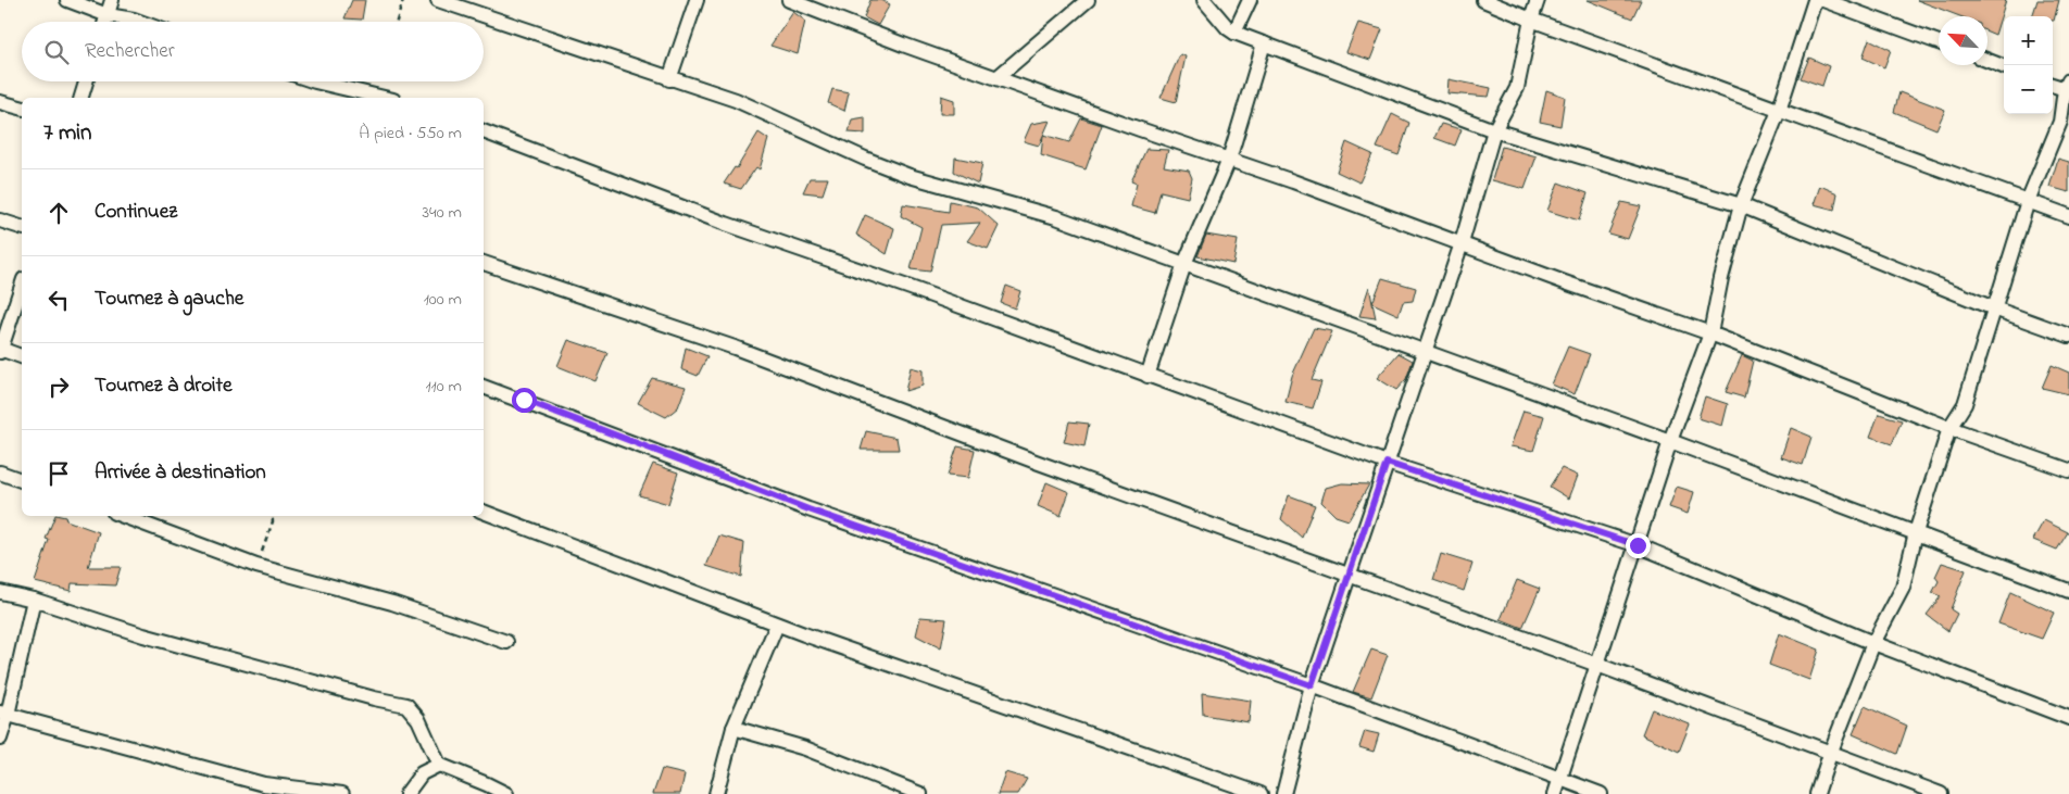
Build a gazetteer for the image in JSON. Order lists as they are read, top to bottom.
{
  "north": "top left",
  "page": {
    "map_buttons": ["+", "−"],
    "search": "Rechercher",
    "heading": ["7 min", "À pied · 550 m"],
    "list": [
      ["Continuez", "340 m"],
      ["Tournez à gauche", "100 m"],
      ["Tournez à droite", "110 m"],
      "Arrivée à destination"
    ]
  }
}
